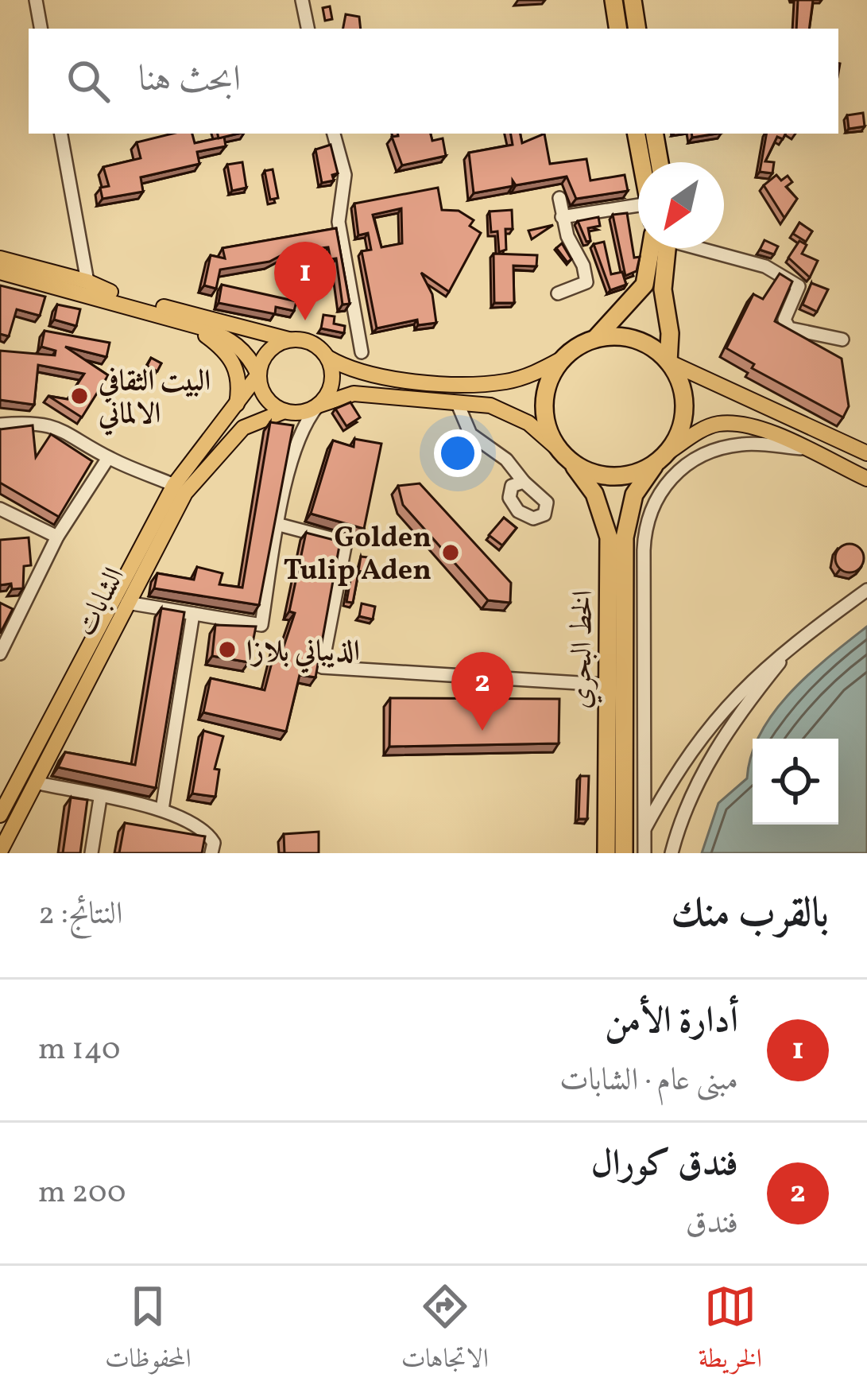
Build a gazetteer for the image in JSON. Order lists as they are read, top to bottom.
{
  "streets": {
    "highway": ["الخط البحري"],
    "main road": ["الشابات"]
  },
  "places": ["البيت الثقافي الالماني", "Golden Tulip Aden", "الذيباني بلازا"],
  "north": "bottom left",
  "page": {
    "search": "ابحث هنا",
    "pins": ["1", "2"],
    "heading": ["بالقرب منك", "النتائج: 2"],
    "list": [
      {
        "mark": "1",
        "name": "أدارة الأمن",
        "note": "مبنى عام · الشابات",
        "value": "140 m"
      },
      {
        "mark": "2",
        "name": "فندق كورال",
        "note": "فندق",
        "value": "200 m"
      }
    ],
    "nav": ["الخريطة", "الاتجاهات", "المحفوظات"]
  }
}
